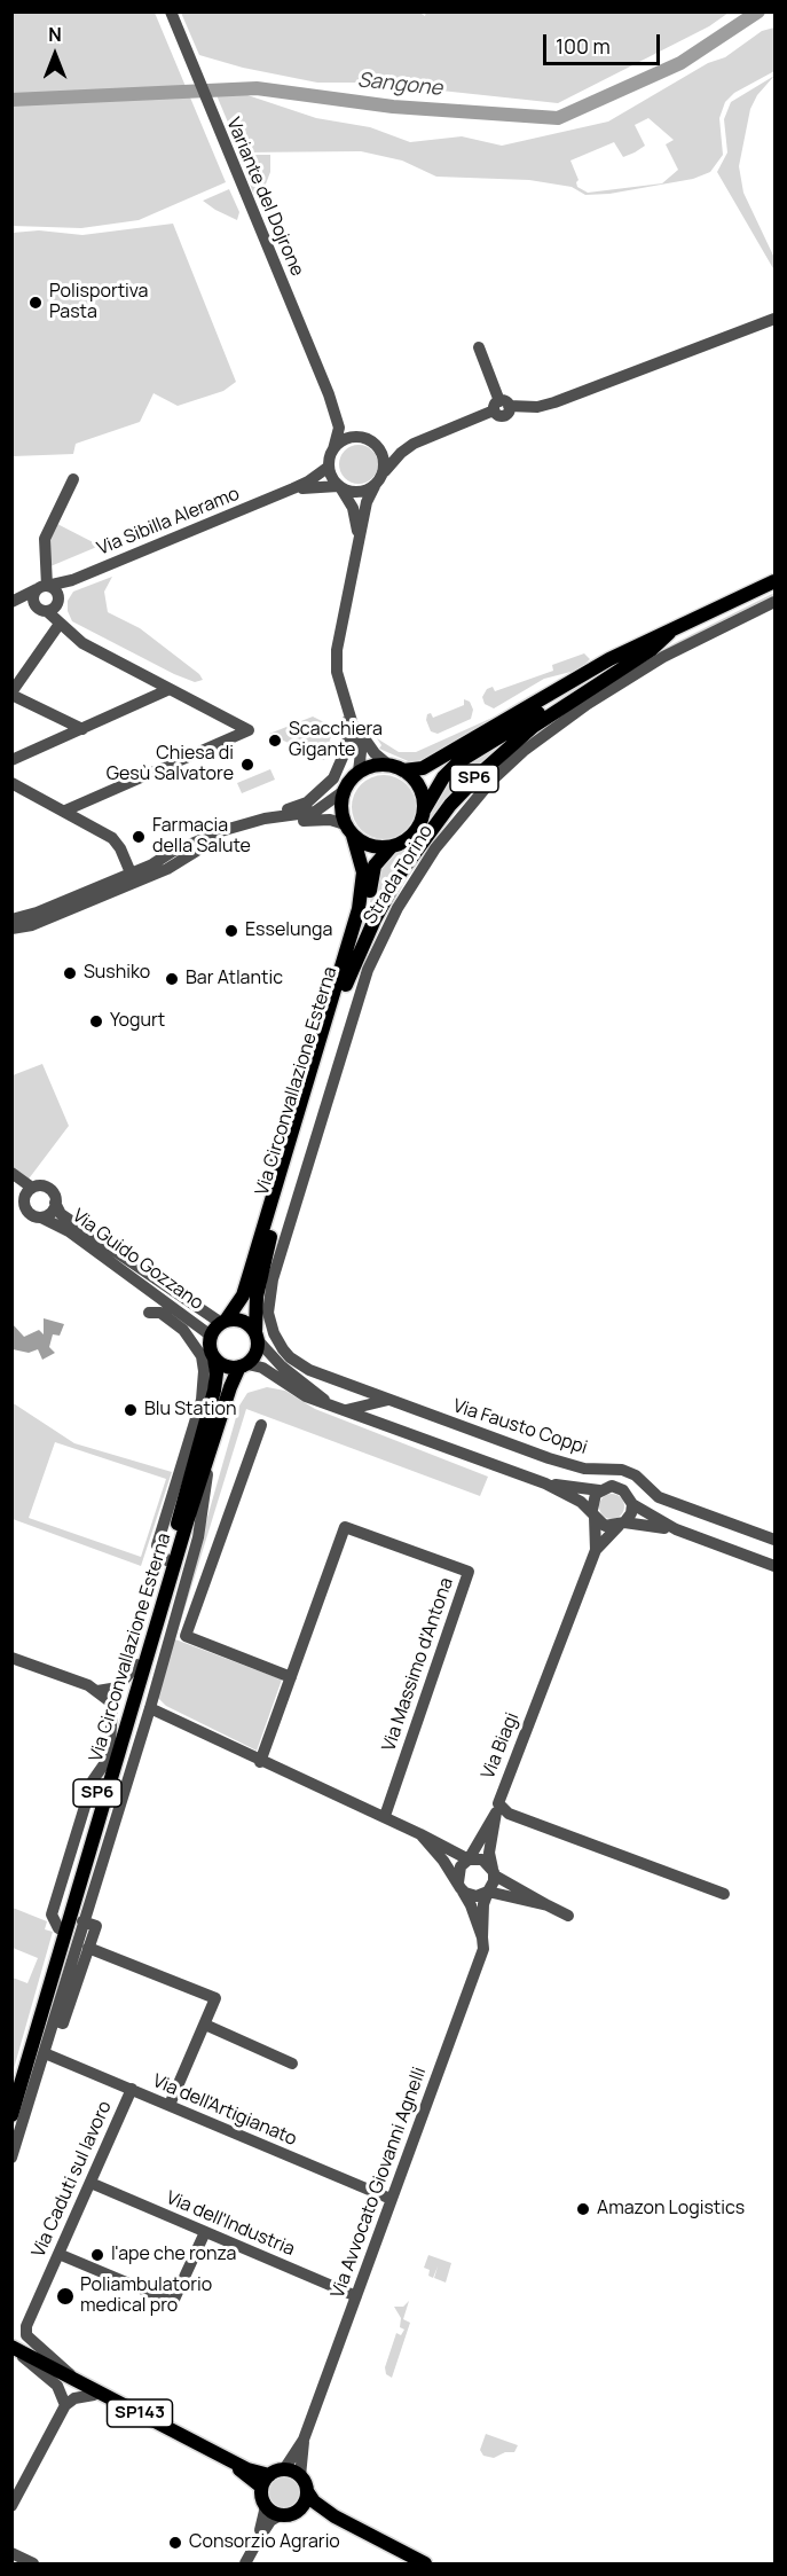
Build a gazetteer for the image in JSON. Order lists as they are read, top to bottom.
{
  "streets": {
    "main road": [
      "SP6",
      "Strada Torino",
      "Via Circonvallazione Esterna",
      "SP143"
    ],
    "street": [
      "Variante del Dojrone",
      "Via Sibilla Aleramo",
      "Via Guido Gozzano",
      "Via Fausto Coppi",
      "Via Massimo d'Antona",
      "Via Biagi",
      "Via dell'Artigianato",
      "Via Caduti sul lavoro",
      "Via Avvocato Giovanni Agnelli",
      "Via dell'Industria"
    ]
  },
  "crossings": [
    ["Variante del Dojrone", "Via Sibilla Aleramo"],
    ["SP6", "Strada Torino"],
    ["SP6", "Via Circonvallazione Esterna"],
    ["Strada Torino", "Via Circonvallazione Esterna"],
    ["Strada Torino", "Via Fausto Coppi"],
    ["Via Circonvallazione Esterna", "Via Guido Gozzano"],
    ["Via Circonvallazione Esterna", "Via dell'Artigianato"],
    ["Via dell'Artigianato", "Via Caduti sul lavoro"],
    ["Via dell'Artigianato", "Via Avvocato Giovanni Agnelli"],
    ["Via Caduti sul lavoro", "Via dell'Industria"],
    ["Via Caduti sul lavoro", "SP143"],
    ["Via Avvocato Giovanni Agnelli", "Via dell'Industria"],
    ["Via Avvocato Giovanni Agnelli", "SP143"]
  ],
  "water": ["Sangone"],
  "places": [
    "Polisportiva Pasta",
    "Scacchiera Gigante",
    "Chiesa di Gesù Salvatore",
    "Farmacia della Salute",
    "Esselunga",
    "Sushiko",
    "Bar Atlantic",
    "Yogurt",
    "Blu Station",
    "Amazon Logistics",
    "l'ape che ronza",
    "Poliambulatorio medical pro",
    "Consorzio Agrario"
  ],
  "scale_bar": "100 m",
  "north": "top"
}
